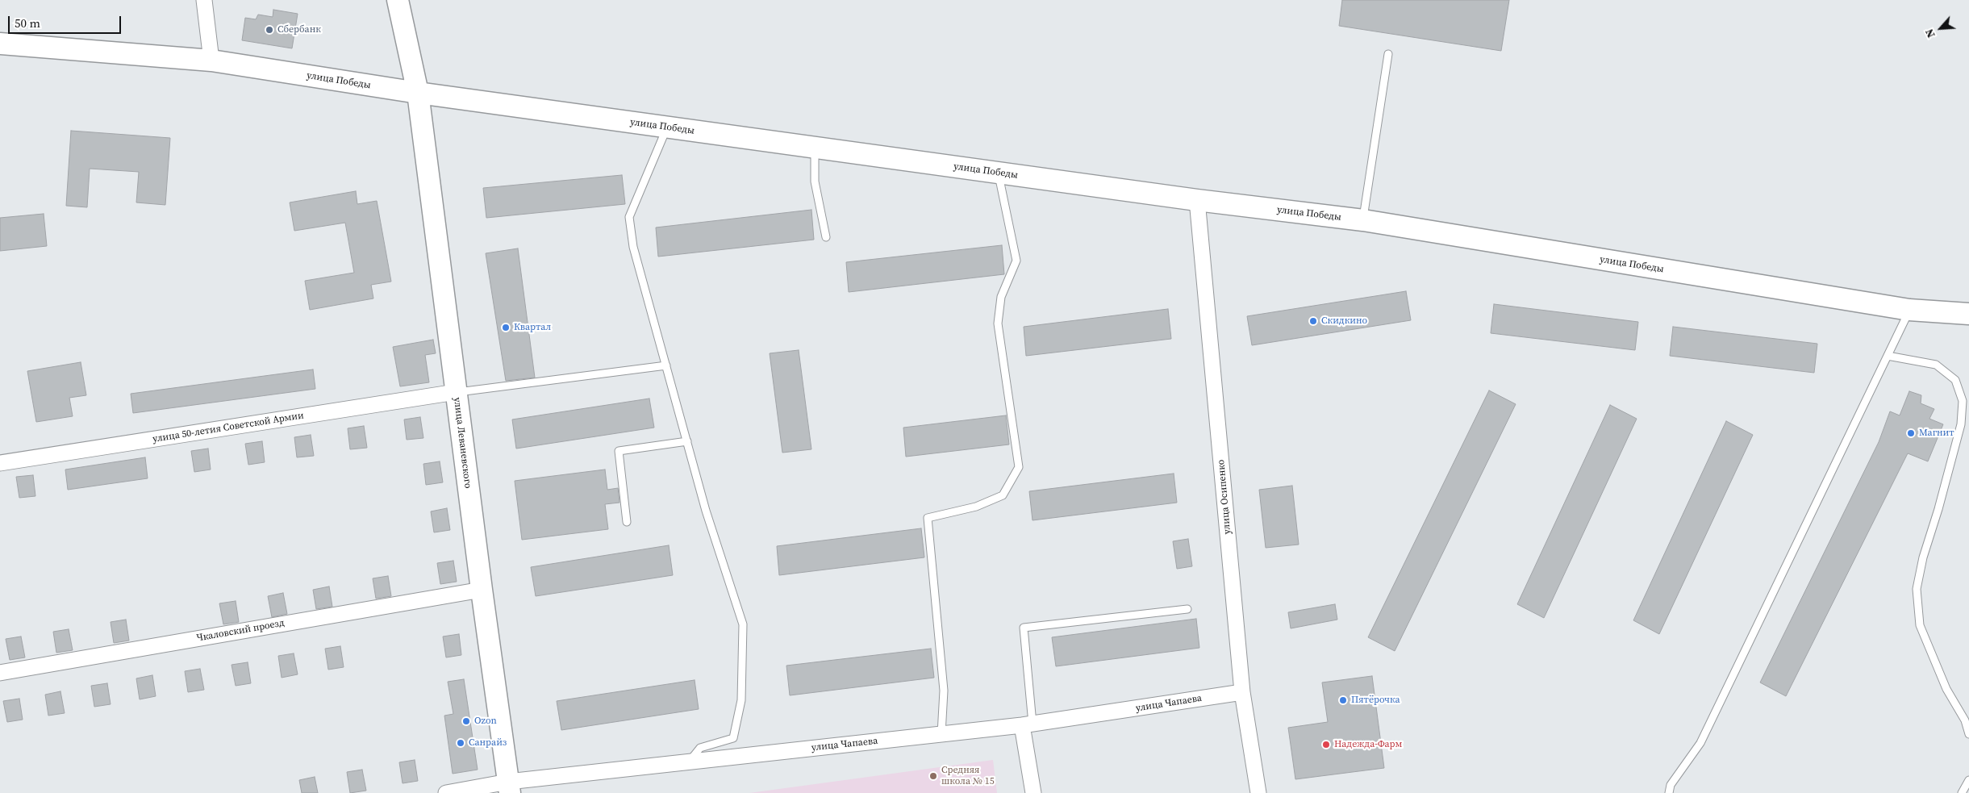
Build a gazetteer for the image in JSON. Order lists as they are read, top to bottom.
{
  "streets": {
    "street": [
      "улица Победы",
      "улица 50-летия Советской Армии",
      "улица Леваневского",
      "улица Осипенко",
      "Чкаловский проезд",
      "улица Чапаева"
    ]
  },
  "crossings": [
    ["улица Победы", "улица Леваневского"],
    ["улица Победы", "улица Осипенко"],
    ["улица 50-летия Советской Армии", "улица Леваневского"],
    ["улица Леваневского", "Чкаловский проезд"],
    ["улица Леваневского", "улица Чапаева"],
    ["улица Осипенко", "улица Чапаева"]
  ],
  "places": [
    "Сбербанк",
    "Скидкино",
    "Квартал",
    "Магнит",
    "Пятёрочка",
    "Ozon",
    "Санрайз",
    "Надежда-Фарм",
    "Средняя школа № 15"
  ],
  "scale_bar": "50 m",
  "north": "bottom left"
}
